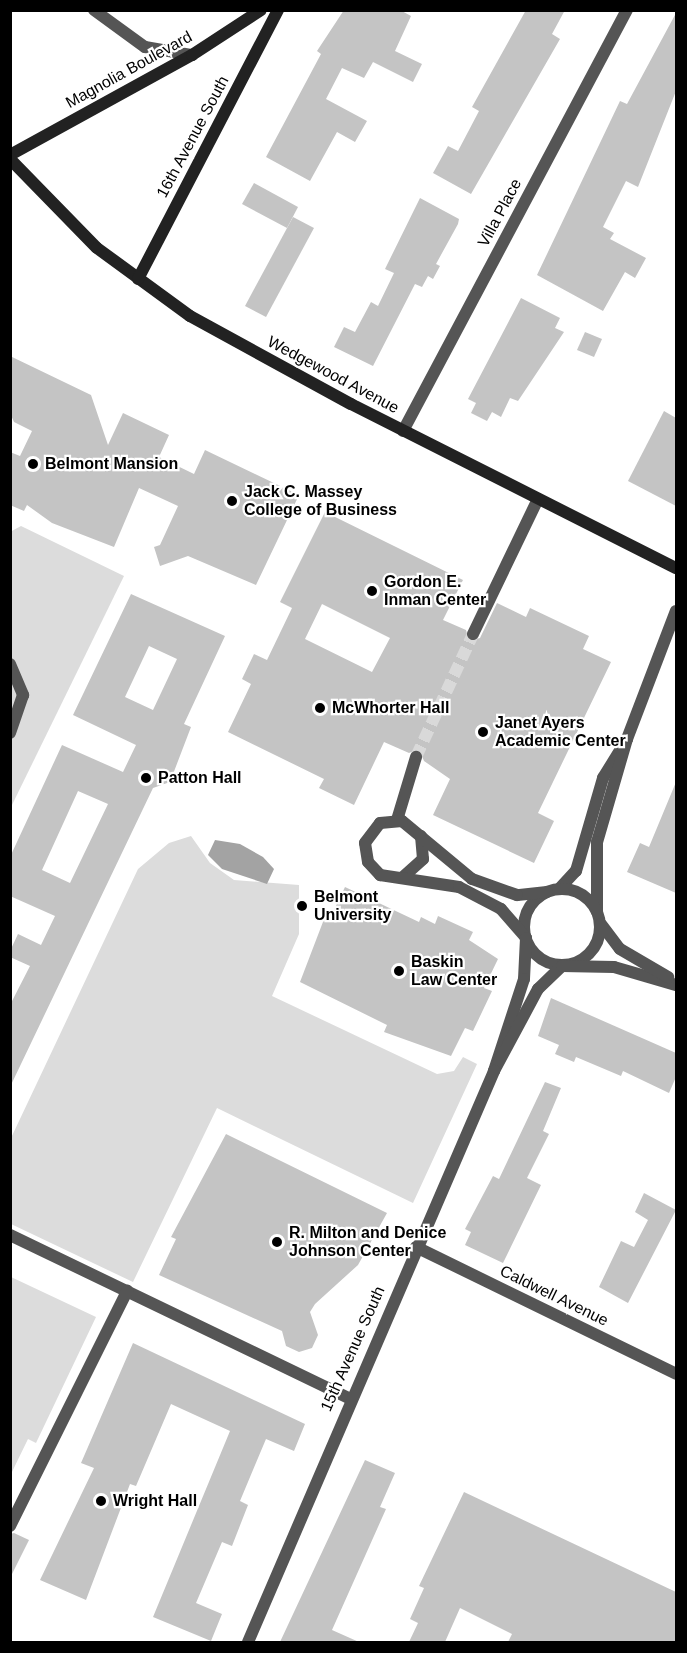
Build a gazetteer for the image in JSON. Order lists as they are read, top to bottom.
{
  "streets": {
    "main road": ["Magnolia Boulevard", "16th Avenue South", "Wedgewood Avenue"],
    "street": ["Villa Place", "Caldwell Avenue", "15th Avenue South"]
  },
  "crossings": [
    ["16th Avenue South", "Wedgewood Avenue"],
    ["Villa Place", "Wedgewood Avenue"],
    ["Caldwell Avenue", "15th Avenue South"]
  ],
  "places": [
    "Belmont Mansion",
    "Jack C. Massey College of Business",
    "Gordon E. Inman Center",
    "McWhorter Hall",
    "Janet Ayers Academic Center",
    "Patton Hall",
    "Belmont University",
    "Baskin Law Center",
    "R. Milton and Denice Johnson Center",
    "Wright Hall"
  ]
}
